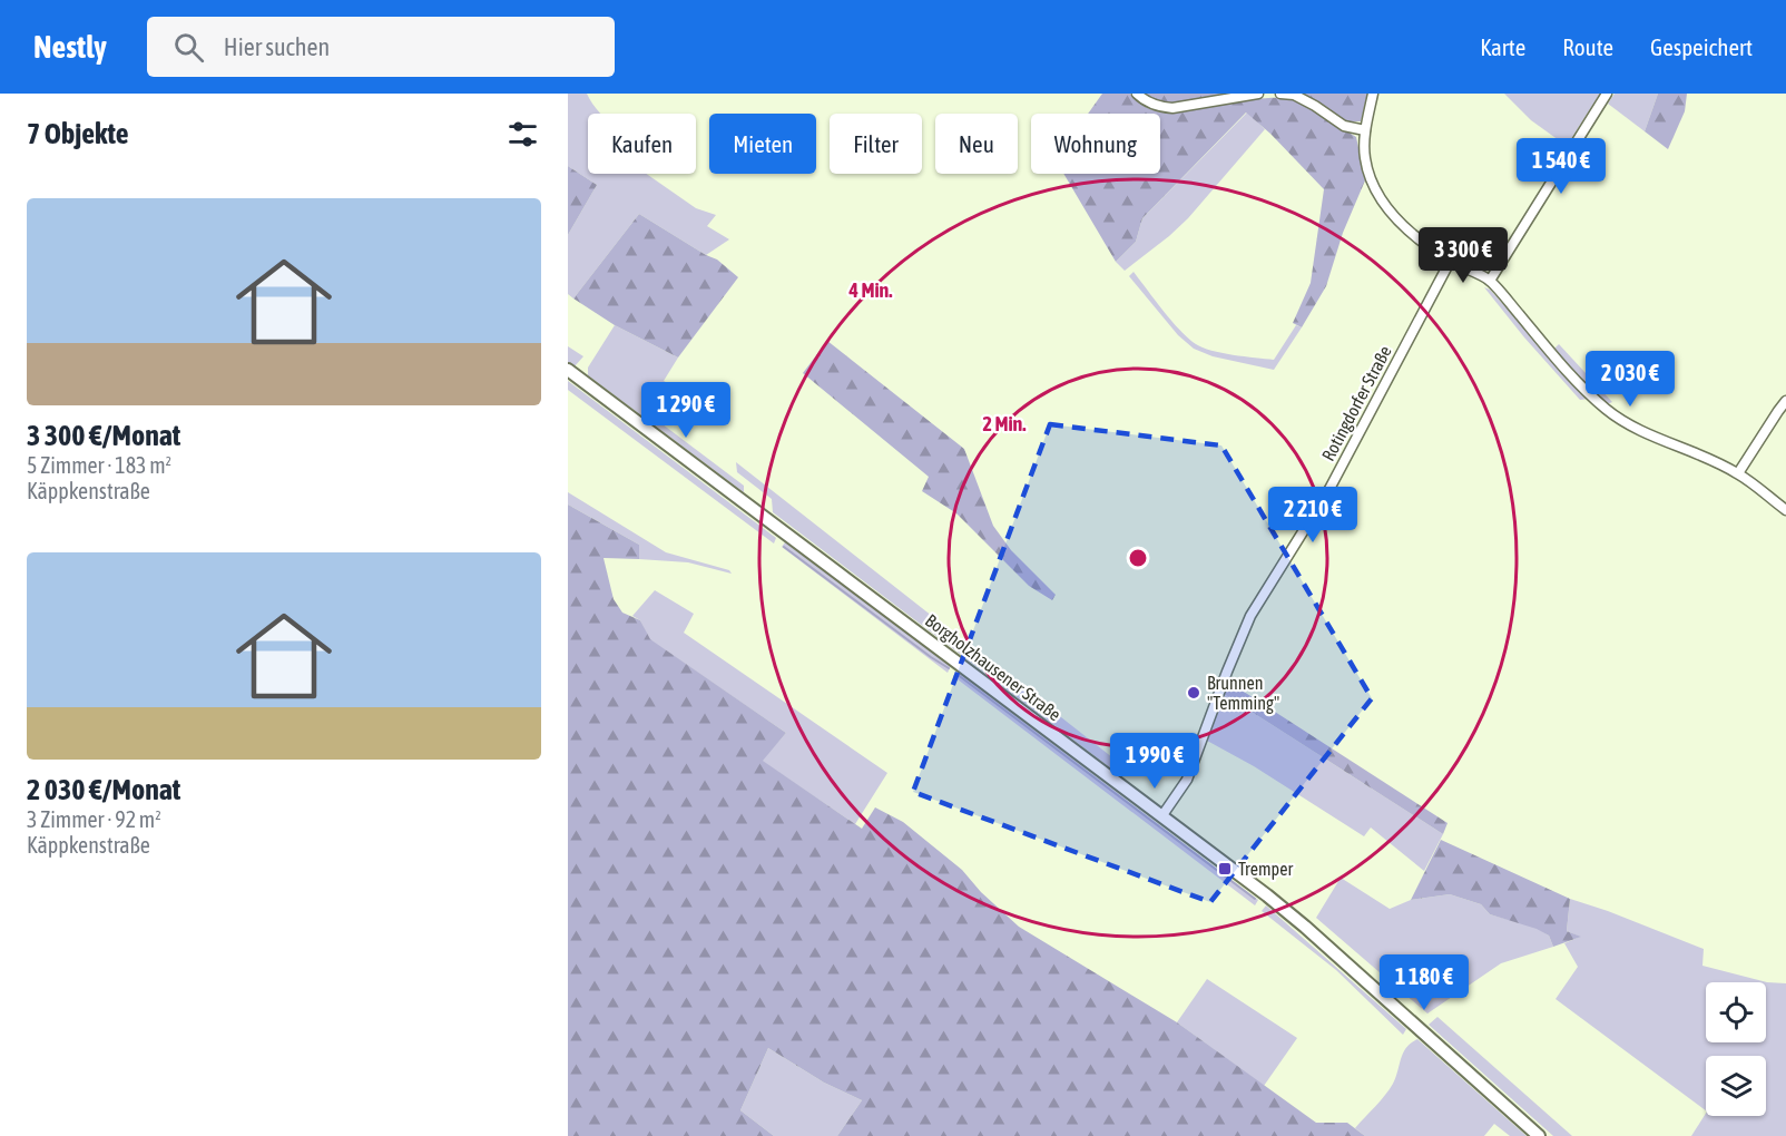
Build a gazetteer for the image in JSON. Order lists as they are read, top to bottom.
{
  "streets": {
    "main road": ["Borgholzhausener Straße"],
    "street": ["Rotingdorfer Straße"]
  },
  "crossings": [
    ["Rotingdorfer Straße", "Borgholzhausener Straße"]
  ],
  "places": {
    "other": ["Brunnen \"Temming\""],
    "transit": ["Tremper"]
  },
  "page": {
    "header": "Nestly",
    "search": "Hier suchen",
    "nav": ["Karte", "Route", "Gespeichert"],
    "heading": "7 Objekte",
    "chip": [
      "Kaufen",
      "Mieten",
      "Filter",
      "Neu",
      "Wohnung"
    ],
    "price": [
      "1 540 €",
      "3 300 €",
      "2 030 €",
      "1 290 €",
      "2 210 €",
      "1 990 €",
      "1 180 €"
    ],
    "list": [
      {
        "name": "3 300 €/Monat",
        "note": "5 Zimmer · 183 m² · Käppkenstraße"
      },
      {
        "name": "2 030 €/Monat",
        "note": "3 Zimmer · 92 m² · Käppkenstraße"
      }
    ]
  },
  "rings": ["4 Min.", "2 Min."]
}
